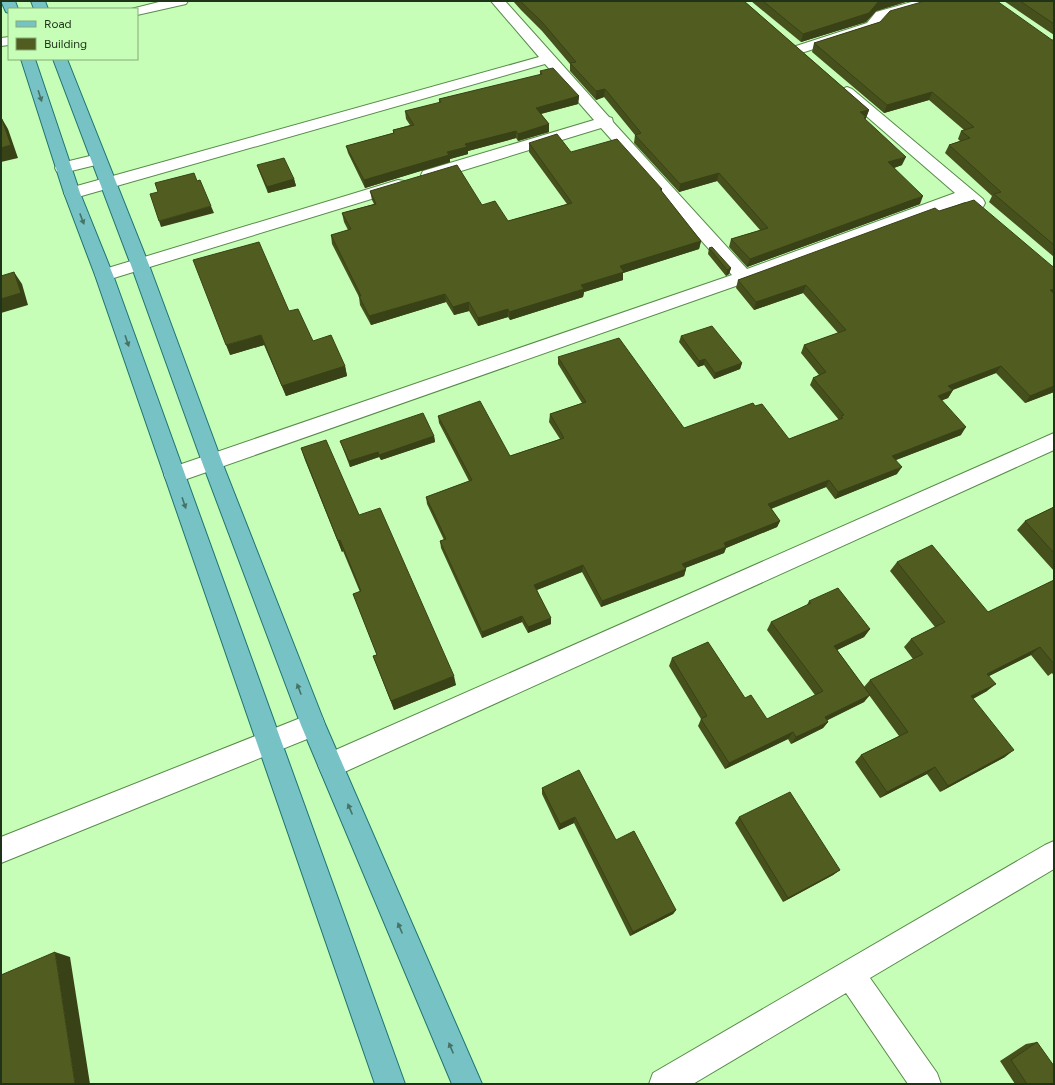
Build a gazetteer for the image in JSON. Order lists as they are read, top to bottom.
{
  "legend": ["Road", "Building"]
}
